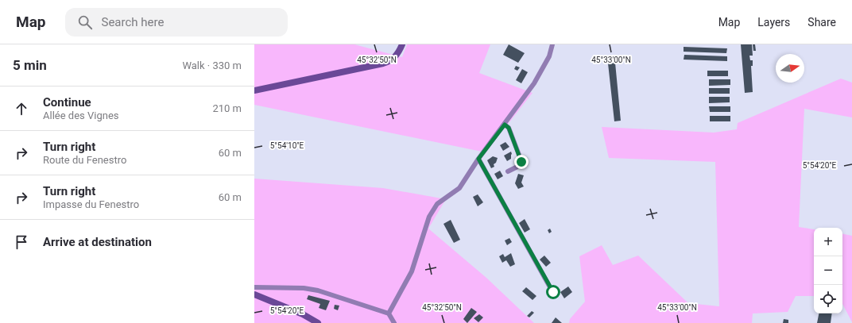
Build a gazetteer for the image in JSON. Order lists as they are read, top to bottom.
{
  "north": "right",
  "page": {
    "header": "Map",
    "search": "Search here",
    "nav": ["Map", "Layers", "Share"],
    "heading": ["5 min", "Walk · 330 m"],
    "list": [
      ["Continue", "Allée des Vignes", "210 m"],
      ["Turn right", "Route du Fenestro", "60 m"],
      ["Turn right", "Impasse du Fenestro", "60 m"],
      "Arrive at destination"
    ],
    "map_buttons": ["+", "−"]
  },
  "coordinates": [
    "45°32'50\"N",
    "45°33'00\"N",
    "5°54'10\"E",
    "5°54'20\"E"
  ]
}
